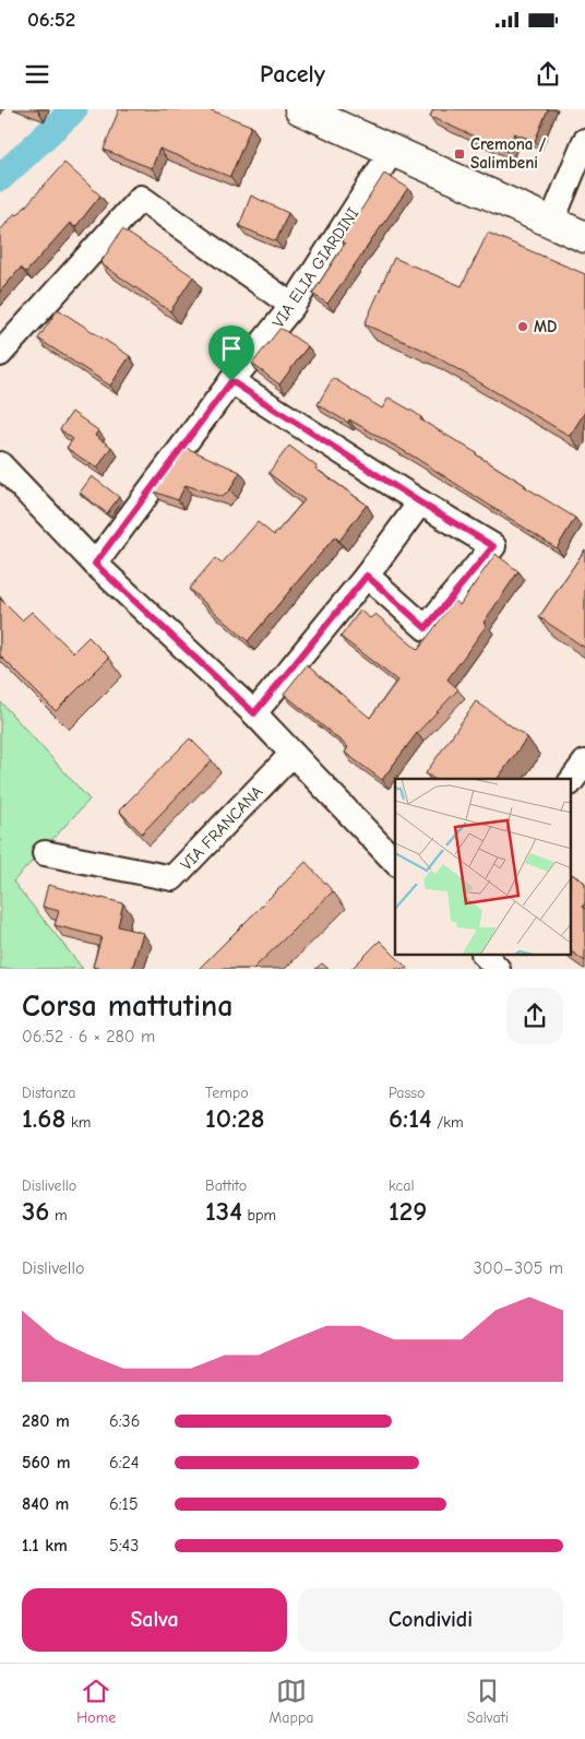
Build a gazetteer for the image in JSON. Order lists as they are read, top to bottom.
{
  "streets": {
    "street": ["VIA ELIA GIARDINI", "VIA FRANCANA"]
  },
  "places": {
    "transit": ["Cremona / Salimbeni"],
    "other": ["MD"]
  },
  "page": {
    "status": "06:52",
    "header": "Pacely",
    "heading": ["Corsa mattutina", "06:52 · 6 × 280 m"],
    "stats": [
      ["Distanza", "1.68 km"],
      ["Tempo", "10:28"],
      ["Passo", "6:14 /km"],
      ["Dislivello", "36 m"],
      ["Battito", "134 bpm"],
      ["kcal", "129"]
    ],
    "chart": ["Dislivello", "300–305 m"],
    "list": [
      {
        "name": "280 m",
        "note": "6:36"
      },
      {
        "name": "560 m",
        "note": "6:24"
      },
      {
        "name": "840 m",
        "note": "6:15"
      },
      {
        "name": "1.1 km",
        "note": "5:43"
      }
    ],
    "buttons": ["Salva", "Condividi"],
    "tabs": ["Home", "Mappa", "Salvati"]
  }
}
